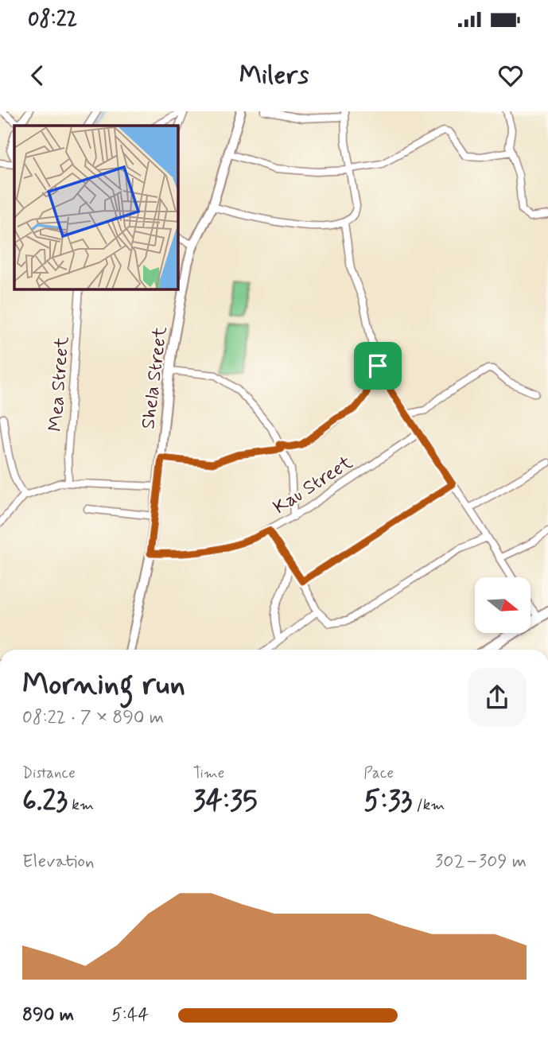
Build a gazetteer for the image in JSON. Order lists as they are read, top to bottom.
{
  "streets": {
    "main road": ["Shela Street"],
    "street": ["Mea Street", "Kau Street"]
  },
  "crossings": [
    ["Shela Street", "Kau Street"]
  ],
  "north": "right",
  "page": {
    "status": "08:22",
    "header": "Milers",
    "heading": ["Morning run", "08:22 · 7 × 890 m"],
    "stats": [
      ["Distance", "6.23 km"],
      ["Time", "34:35"],
      ["Pace", "5:33 /km"]
    ],
    "chart": ["Elevation", "302–309 m"],
    "list": [
      {
        "name": "890 m",
        "note": "5:44"
      }
    ]
  }
}
